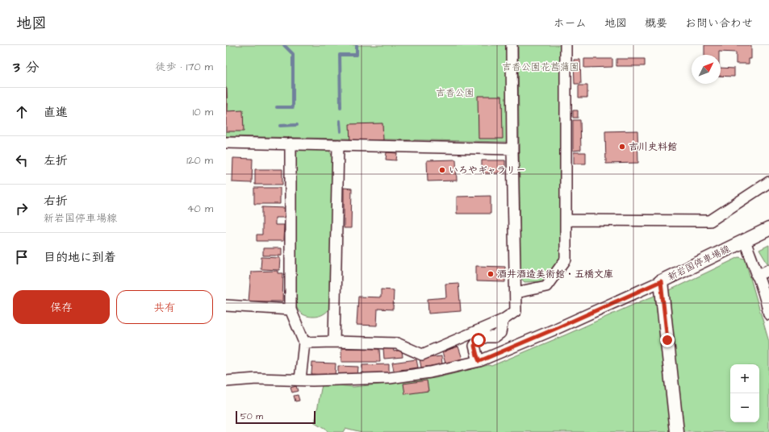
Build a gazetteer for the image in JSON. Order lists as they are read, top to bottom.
{
  "streets": {
    "main road": ["新岩国停車場線"]
  },
  "parks": ["吉香公園花菖蒲園", "吉香公園"],
  "places": ["吉川史料館", "いろやギャラリー", "酒井酒造美術館・五橋文庫"],
  "scale_bar": "50 m",
  "north": "top right",
  "page": {
    "header": "地図",
    "nav": [
      "ホーム",
      "地図",
      "概要",
      "お問い合わせ"
    ],
    "heading": ["3 分", "徒歩 · 170 m"],
    "list": [
      ["直進", "10 m"],
      ["左折", "120 m"],
      ["右折", "新岩国停車場線", "40 m"],
      "目的地に到着"
    ],
    "buttons": ["保存", "共有"],
    "map_buttons": ["+", "−"],
    "scale": "50 m"
  }
}
